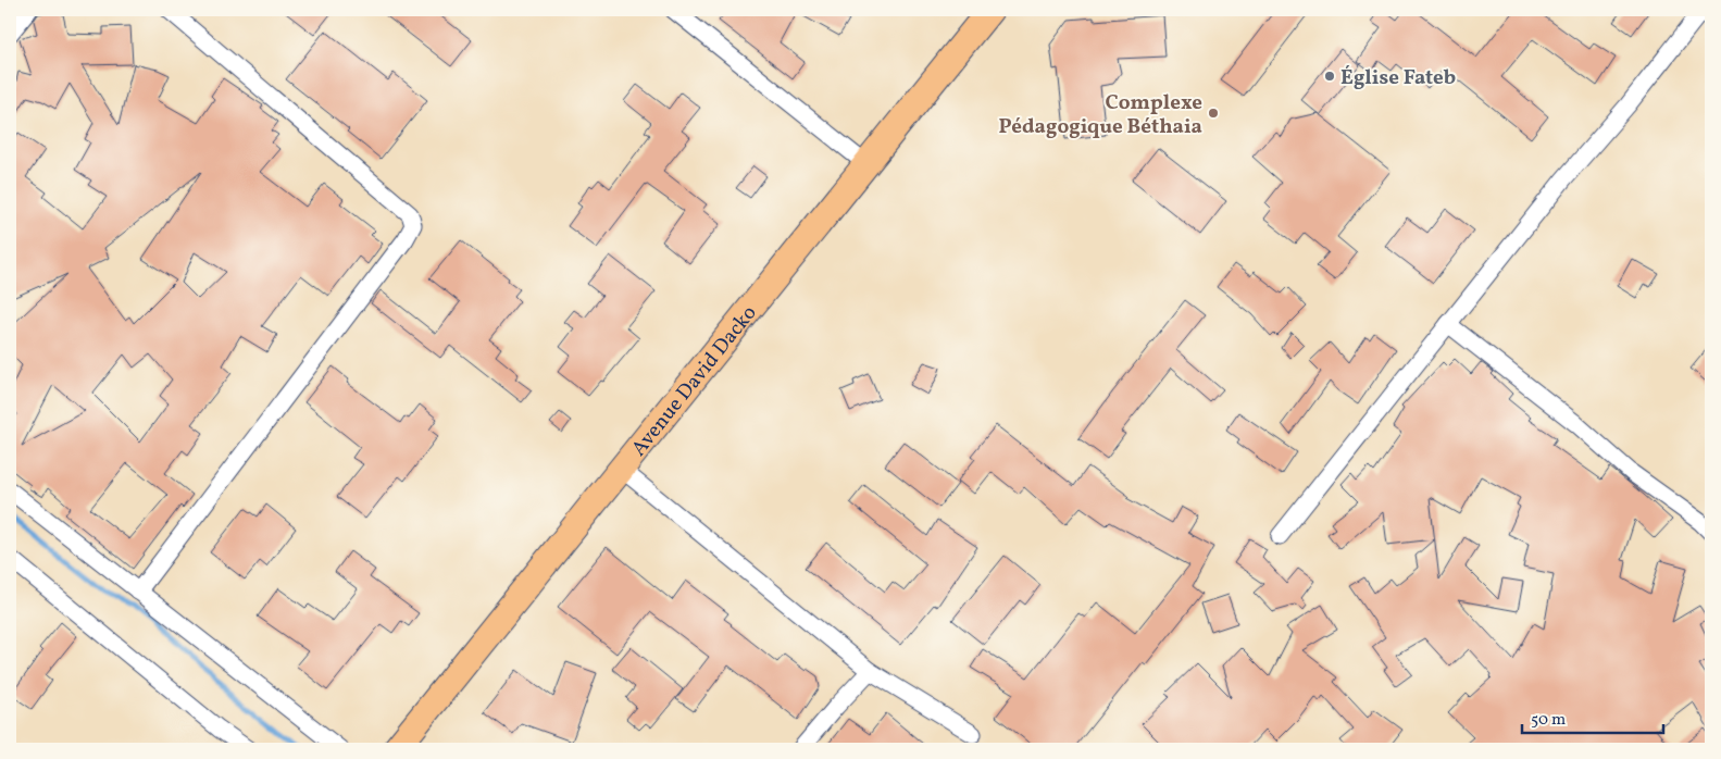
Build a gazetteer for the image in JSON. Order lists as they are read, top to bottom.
{
  "streets": {
    "main road": ["Avenue David Dacko"]
  },
  "places": ["Église Fateb", "Complexe Pédagogique Béthaia"],
  "scale_bar": "50 m"
}
